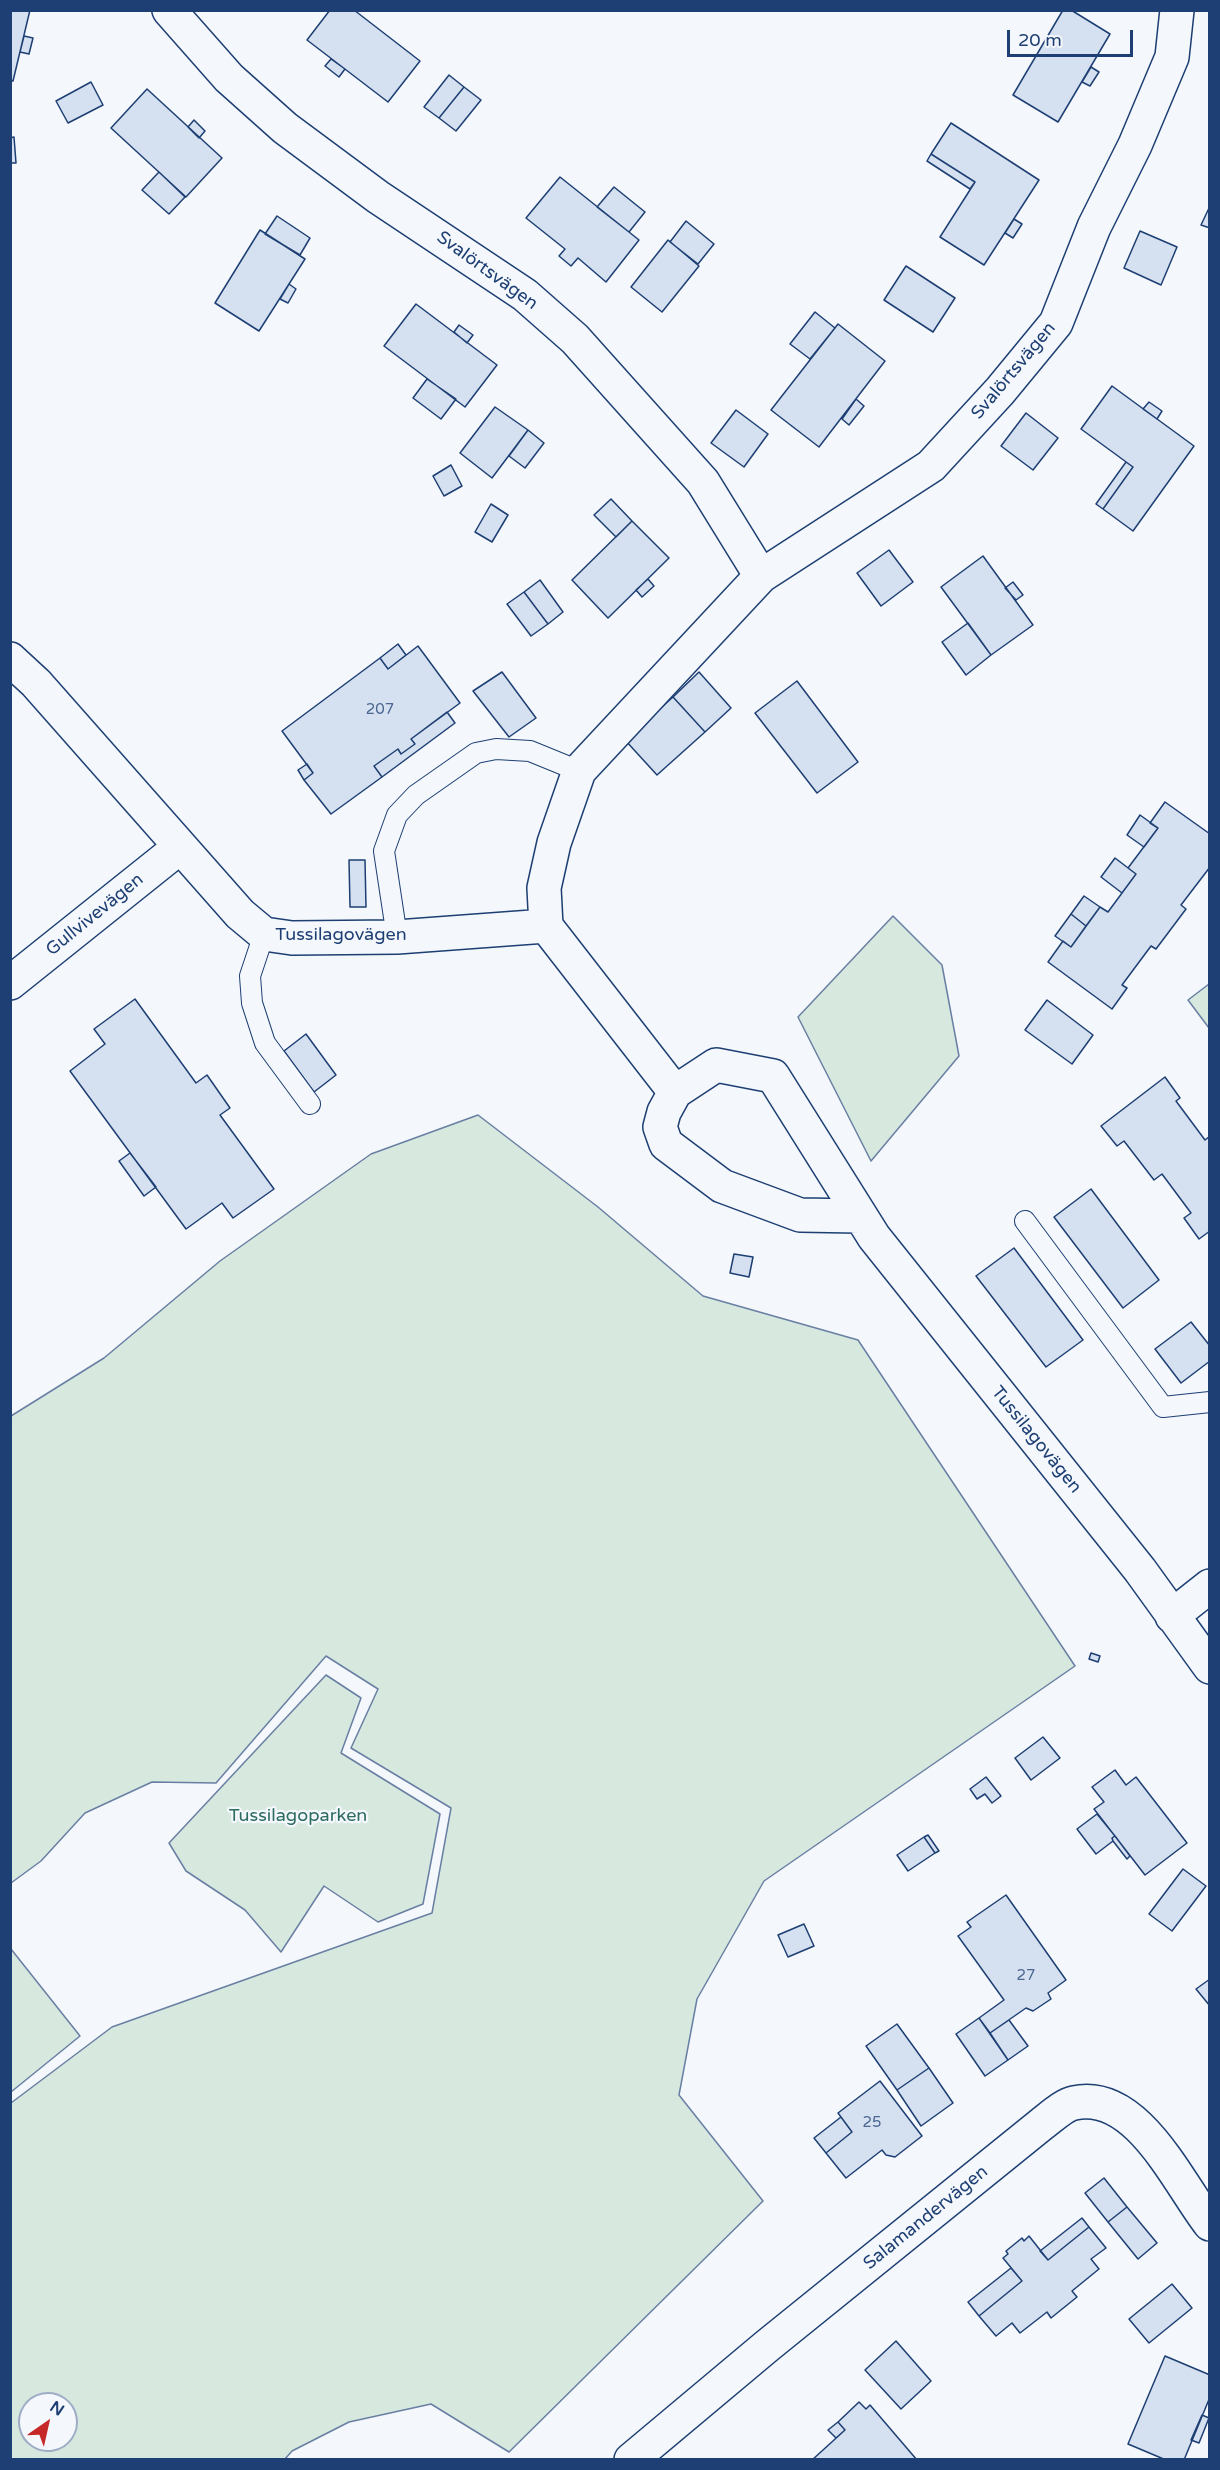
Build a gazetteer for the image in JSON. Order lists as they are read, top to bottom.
{
  "streets": {
    "street": [
      "Svalörtsvägen",
      "Gullvivevägen",
      "Tussilagovägen",
      "Salamandervägen"
    ]
  },
  "crossings": [
    ["Svalörtsvägen", "Tussilagovägen"],
    ["Gullvivevägen", "Tussilagovägen"]
  ],
  "parks": ["Tussilagoparken"],
  "house_numbers": ["207", "27", "25"],
  "scale_bar": "20 m",
  "north": "top right"
}
